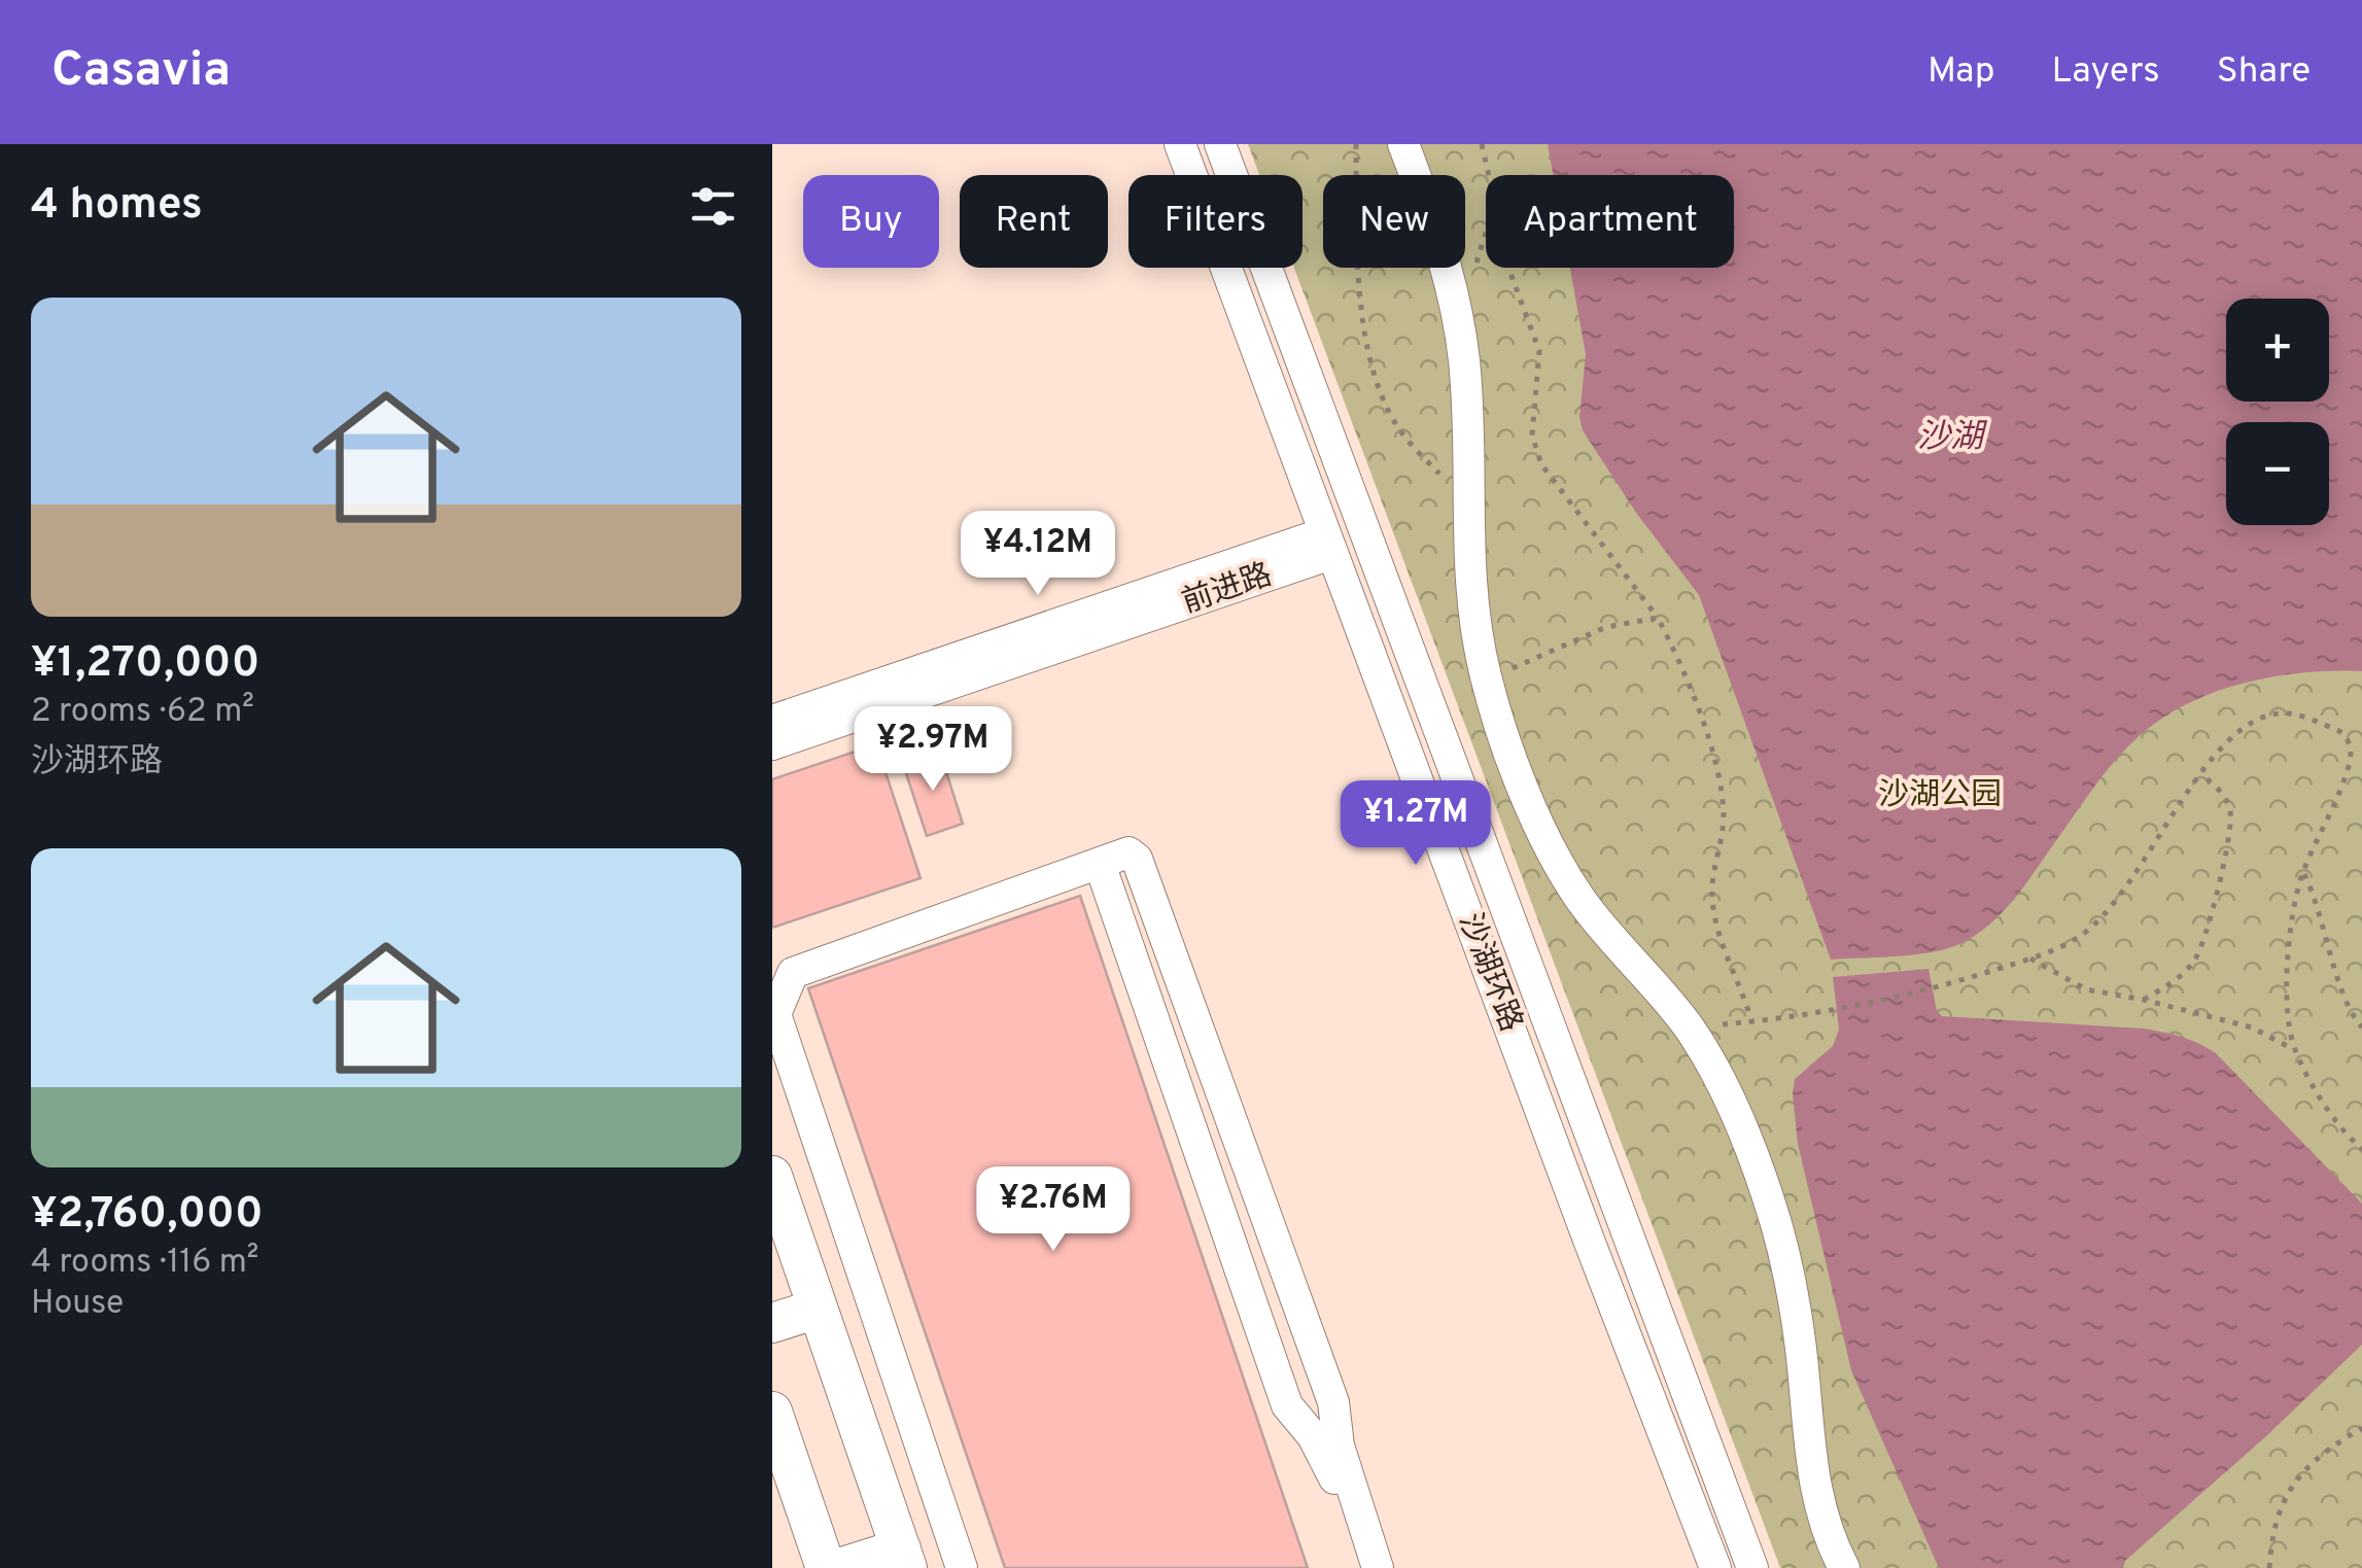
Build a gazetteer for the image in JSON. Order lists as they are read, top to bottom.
{
  "streets": {
    "street": ["前进路", "沙湖环路"]
  },
  "crossings": [
    ["前进路", "沙湖环路"]
  ],
  "water": ["沙湖"],
  "parks": ["沙湖公园"],
  "page": {
    "header": "Casavia",
    "nav": ["Map", "Layers", "Share"],
    "heading": "4 homes",
    "chip": [
      "Buy",
      "Rent",
      "Filters",
      "New",
      "Apartment"
    ],
    "list": [
      {
        "name": "¥1,270,000",
        "note": "2 rooms · 62 m² · 沙湖环路"
      },
      {
        "name": "¥2,760,000",
        "note": "4 rooms · 116 m² · House"
      }
    ],
    "map_buttons": ["+", "−"],
    "price": [
      "¥4.12M",
      "¥2.97M",
      "¥1.27M",
      "¥2.76M"
    ]
  }
}
